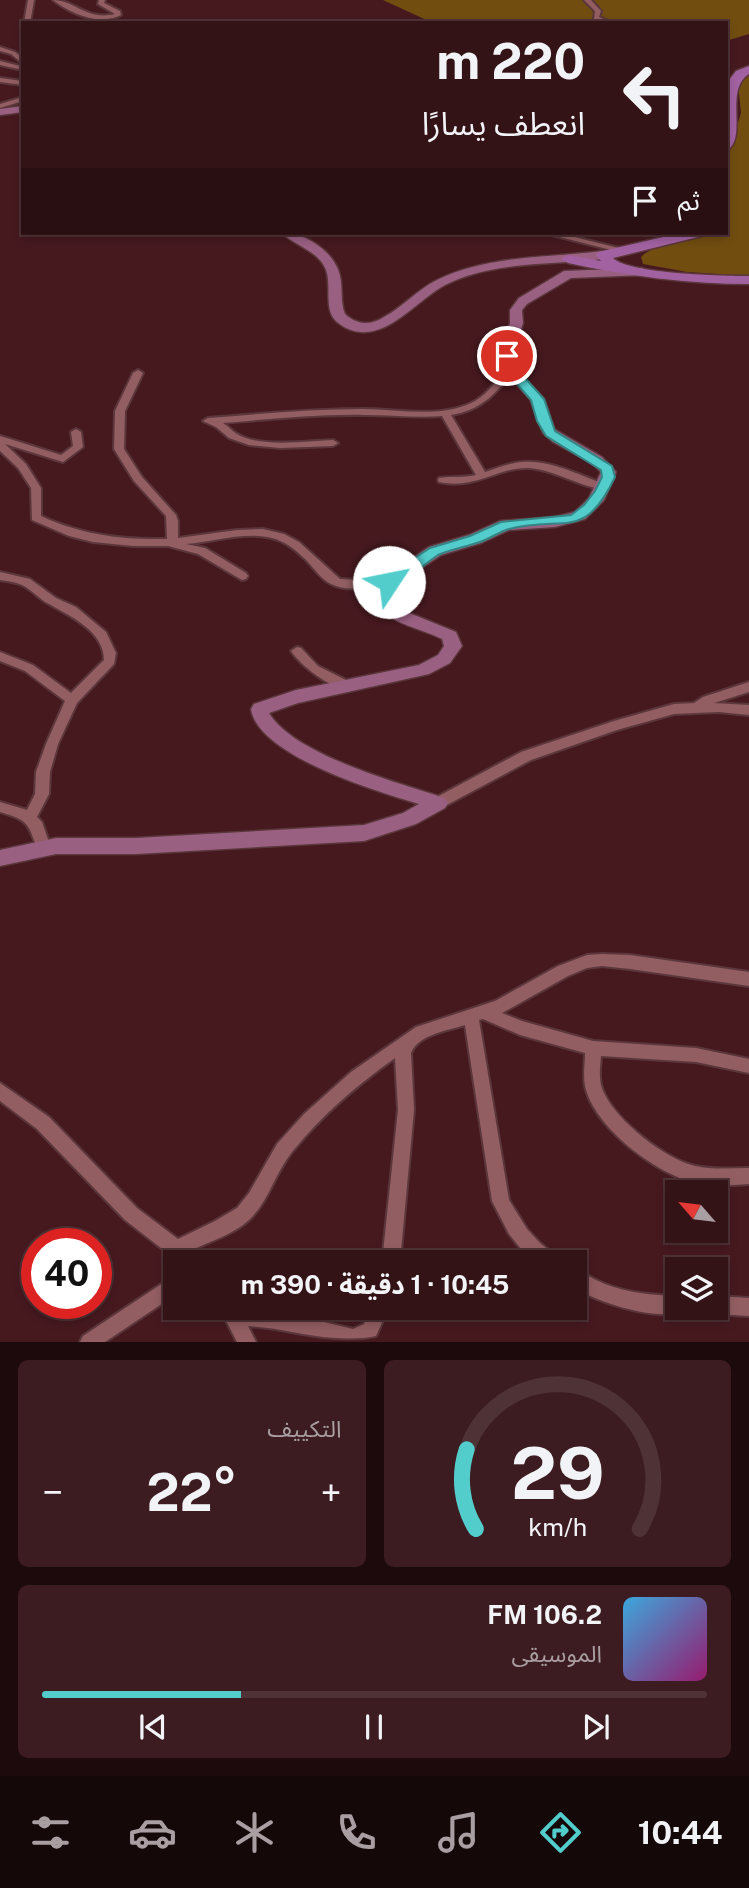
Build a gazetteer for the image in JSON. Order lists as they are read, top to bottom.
{
  "north": "top left",
  "page": {
    "turn": ["220 m", "انعطف يسارًا"],
    "then": "ثم",
    "limit": "40",
    "trip": "10:45 · 1 دقيقة · 390 m",
    "tile": "التكييف",
    "heat": ["−", "22°", "+"],
    "song": ["106.2 FM", "الموسيقى"],
    "tabs": "10:44",
    "gauge": ["29", "km/h"]
  }
}
